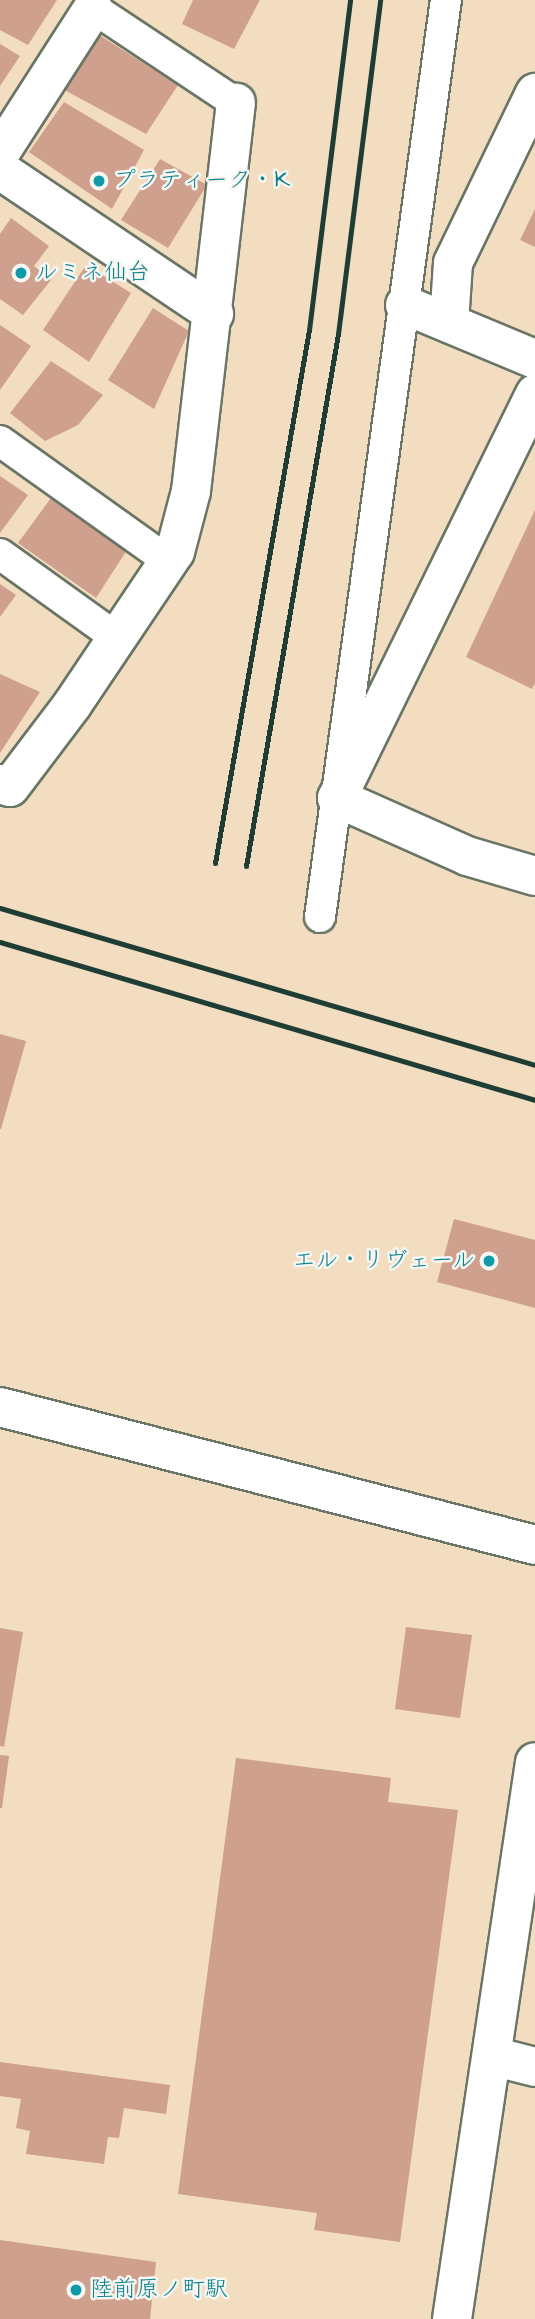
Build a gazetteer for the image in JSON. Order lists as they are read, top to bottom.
{
  "places": [
    "プラティーク・K",
    "ルミネ仙台",
    "エル・リヴェール",
    "陸前原ノ町駅"
  ]
}
